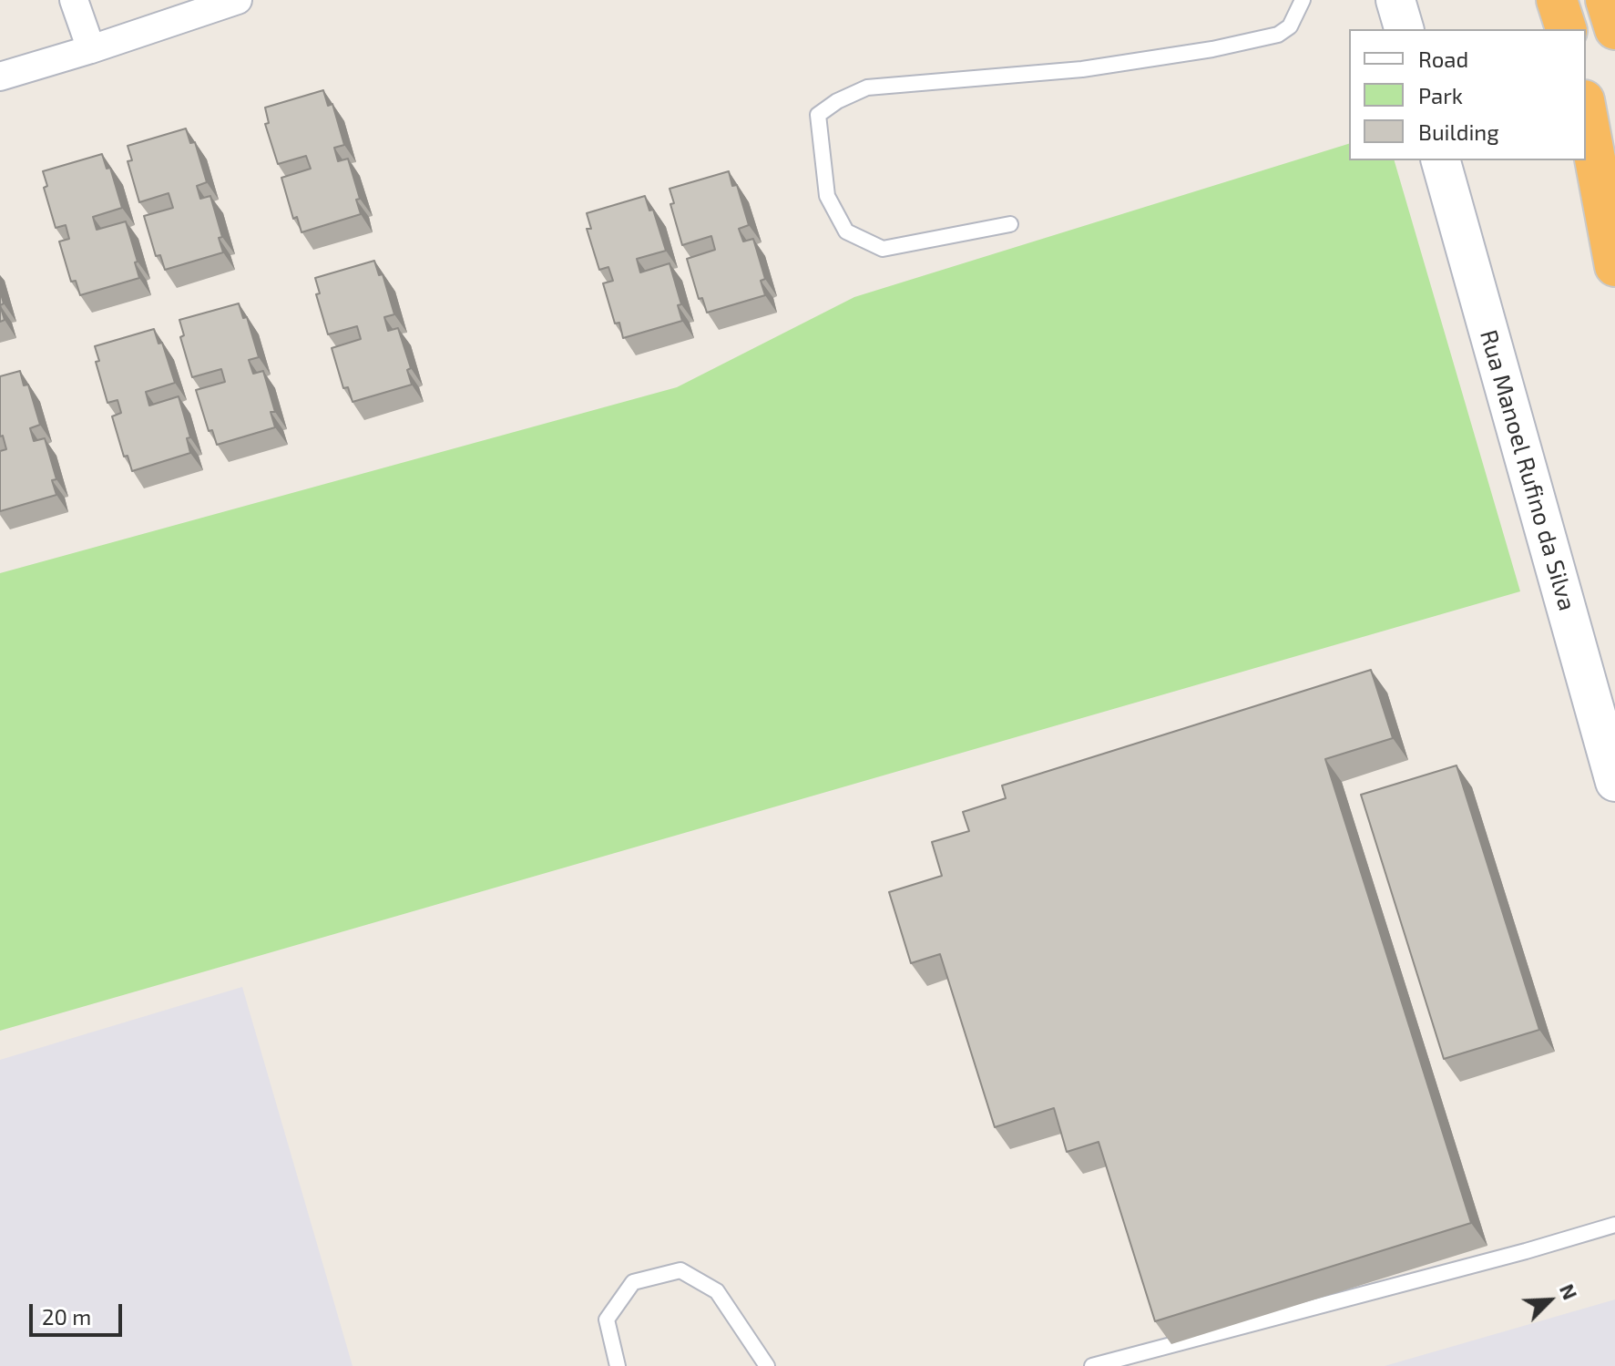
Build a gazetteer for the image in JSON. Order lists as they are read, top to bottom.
{
  "streets": {
    "main road": ["Rua Manoel Rufino da Silva"]
  },
  "legend": ["Road", "Park", "Building"],
  "scale_bar": "20 m",
  "north": "top right"
}
